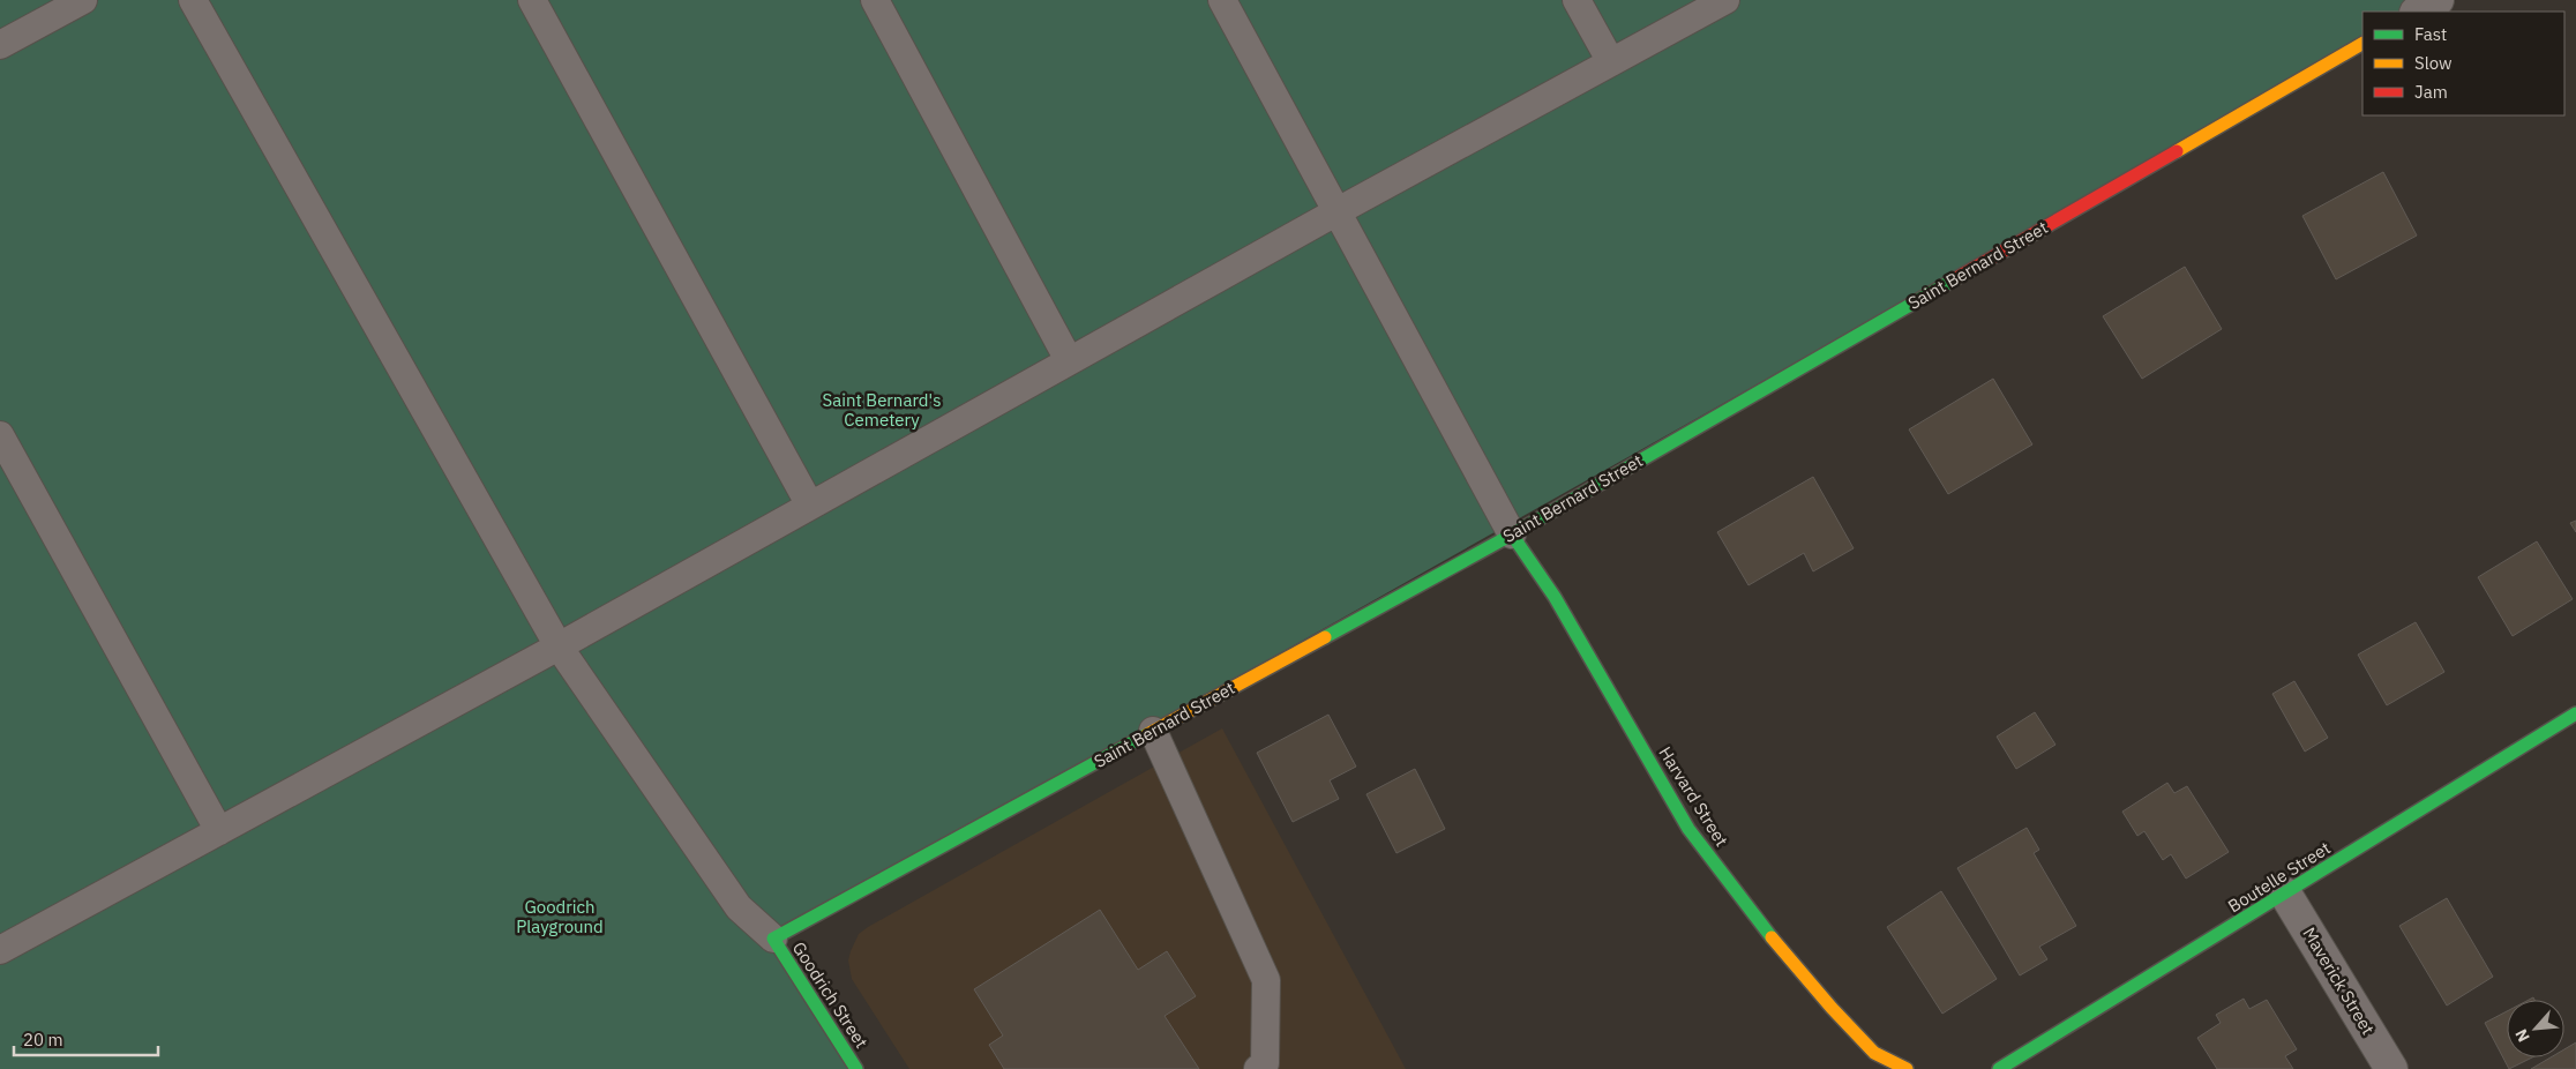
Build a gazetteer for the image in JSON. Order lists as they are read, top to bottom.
{
  "streets": {
    "street": [
      "Saint Bernard Street",
      "Harvard Street",
      "Boutelle Street",
      "Maverick Street",
      "Goodrich Street"
    ]
  },
  "crossings": [
    ["Saint Bernard Street", "Harvard Street"],
    ["Saint Bernard Street", "Goodrich Street"],
    ["Boutelle Street", "Maverick Street"]
  ],
  "parks": ["Saint Bernard's Cemetery", "Goodrich Playground"],
  "legend": ["Fast", "Slow", "Jam"],
  "scale_bar": "20 m",
  "north": "bottom left"
}
